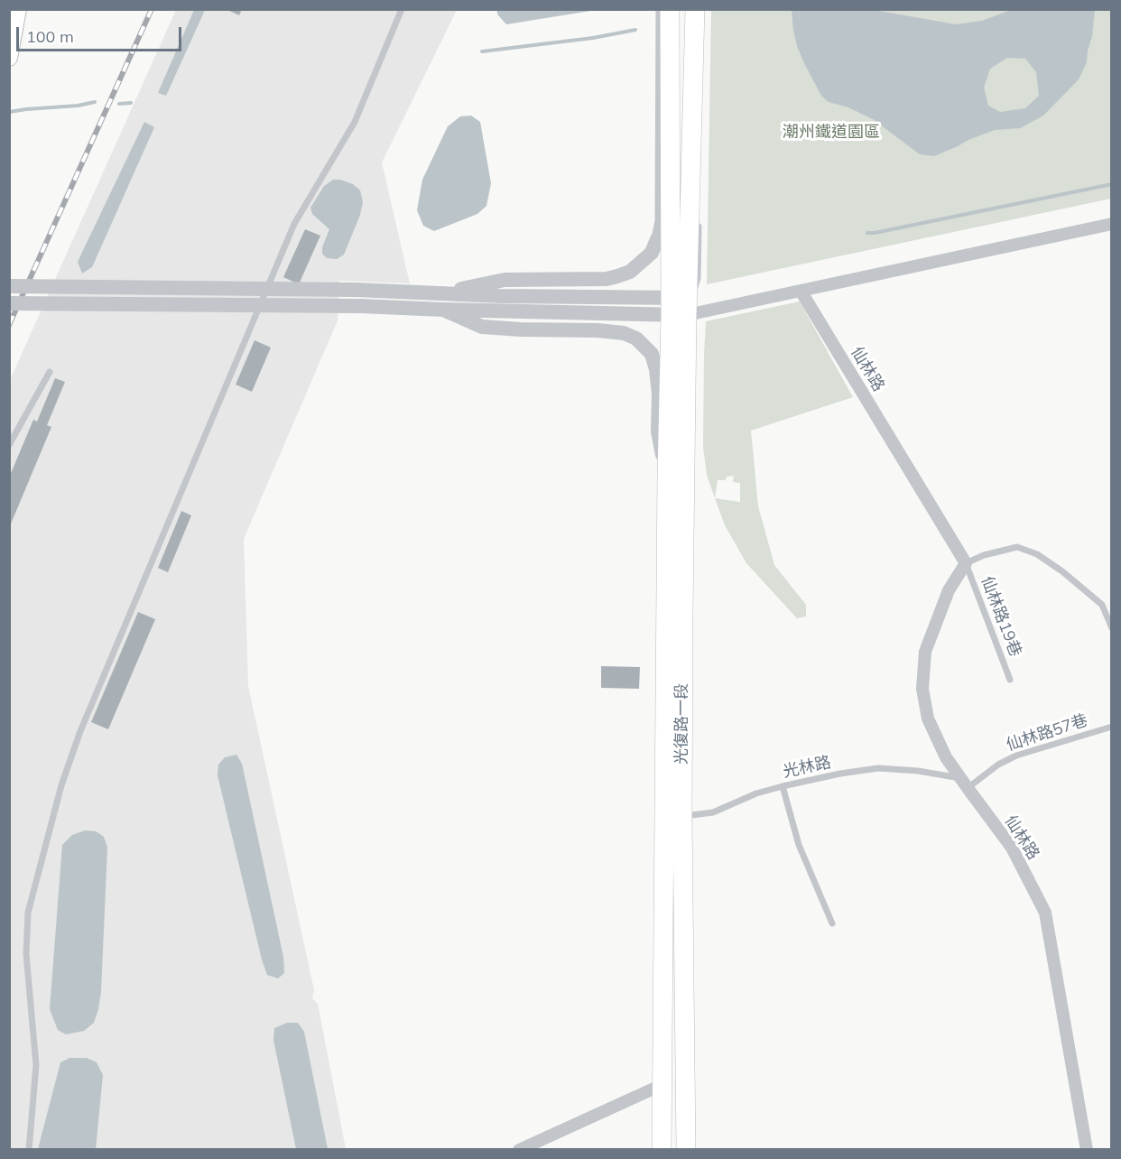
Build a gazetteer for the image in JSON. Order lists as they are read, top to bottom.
{
  "streets": {
    "main road": ["光復路一段"],
    "street": ["仙林路"],
    "lane": ["仙林路19巷", "仙林路57巷", "光林路"]
  },
  "crossings": [
    ["仙林路", "仙林路19巷"],
    ["仙林路", "仙林路57巷"],
    ["仙林路", "光林路"],
    ["光復路一段", "光林路"],
    ["仙林路57巷", "光林路"]
  ],
  "parks": ["潮州鐵道園區"],
  "scale_bar": "100 m"
}
